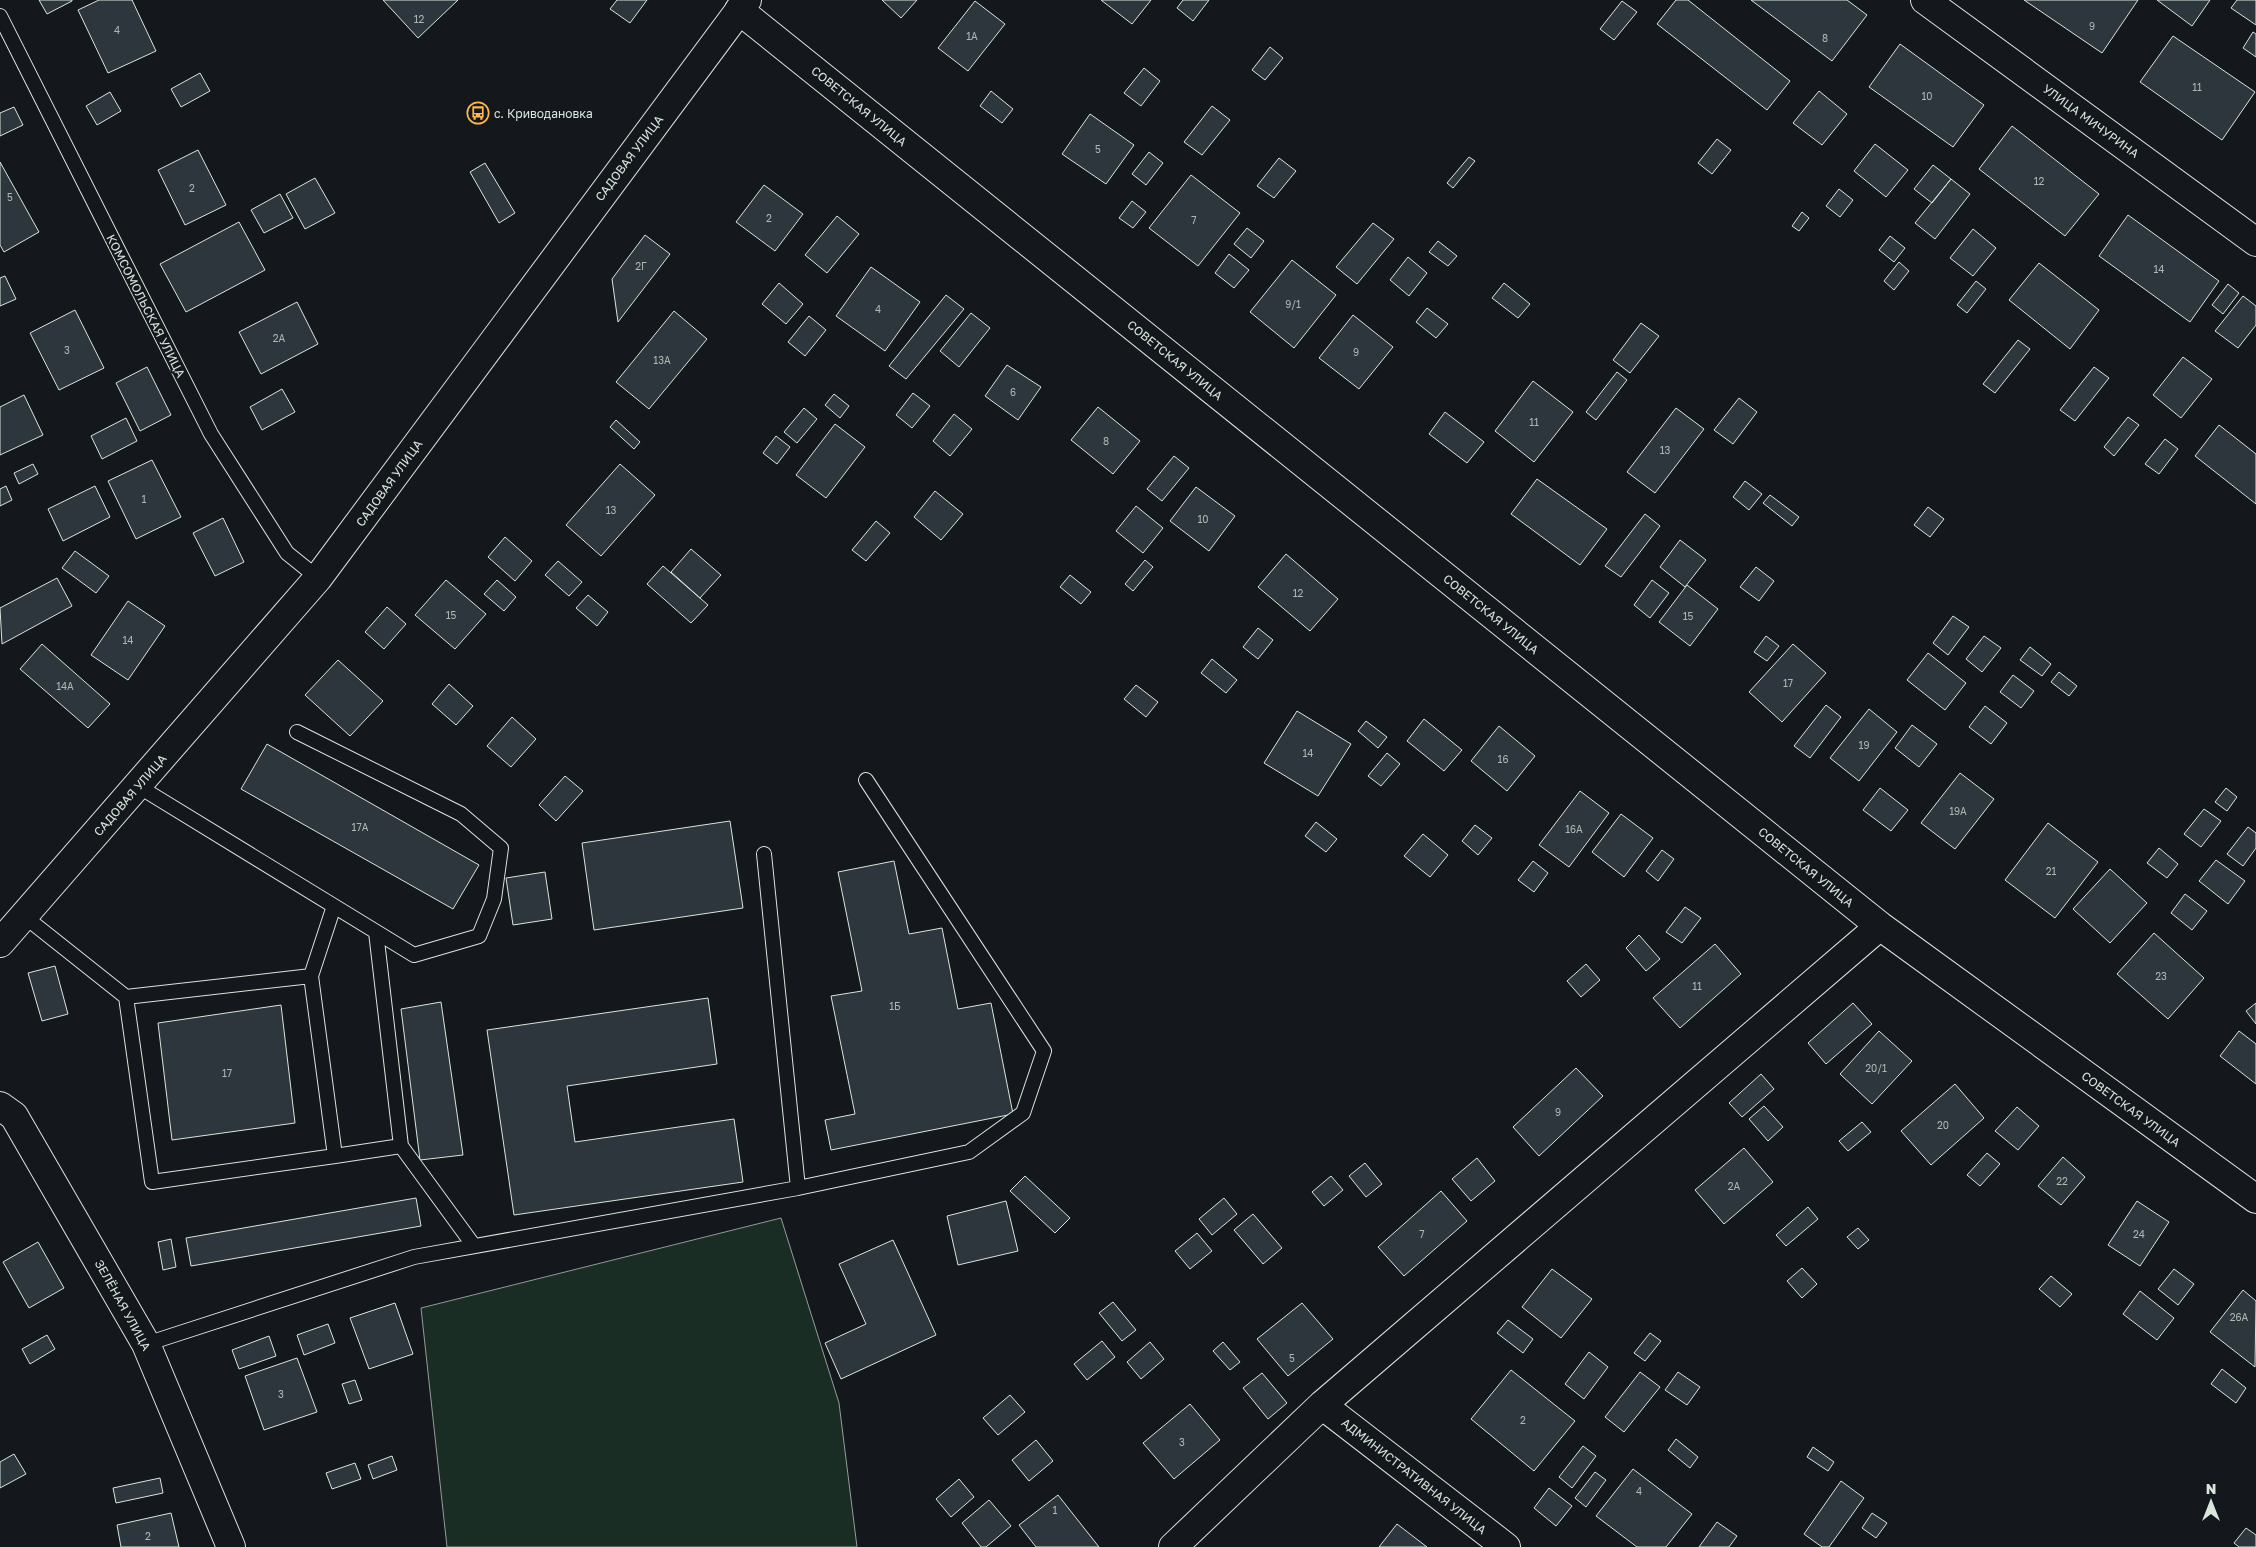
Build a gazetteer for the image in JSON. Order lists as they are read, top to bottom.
{
  "streets": {
    "street": [
      "СОВЕТСКАЯ УЛИЦА",
      "УЛИЦА МИЧУРИНА",
      "САДОВАЯ УЛИЦА",
      "ЗЕЛЁНАЯ УЛИЦА",
      "АДМИНИСТРАТИВНАЯ УЛИЦА"
    ],
    "lane": ["КОМСОМОЛЬСКАЯ УЛИЦА"]
  },
  "crossings": [
    ["СОВЕТСКАЯ УЛИЦА", "САДОВАЯ УЛИЦА"],
    ["САДОВАЯ УЛИЦА", "КОМСОМОЛЬСКАЯ УЛИЦА"]
  ],
  "places": {
    "bus stop": ["с. Криводановка"]
  },
  "house_numbers": [
    "12",
    "9",
    "4",
    "1А",
    "8",
    "11",
    "10",
    "5",
    "12",
    "2",
    "5",
    "2",
    "7",
    "2Г",
    "14",
    "9/1",
    "4",
    "2А",
    "3",
    "9",
    "13А",
    "6",
    "11",
    "8",
    "13",
    "1",
    "13",
    "10",
    "12",
    "15",
    "15",
    "14",
    "17",
    "14А",
    "19",
    "14",
    "16",
    "19А",
    "17А",
    "16А",
    "21",
    "23",
    "11",
    "1Б",
    "20/1",
    "17",
    "9",
    "20",
    "22",
    "2А",
    "7",
    "24",
    "26А",
    "5",
    "3",
    "2",
    "3",
    "4",
    "1",
    "2"
  ],
  "north": "top"
}
